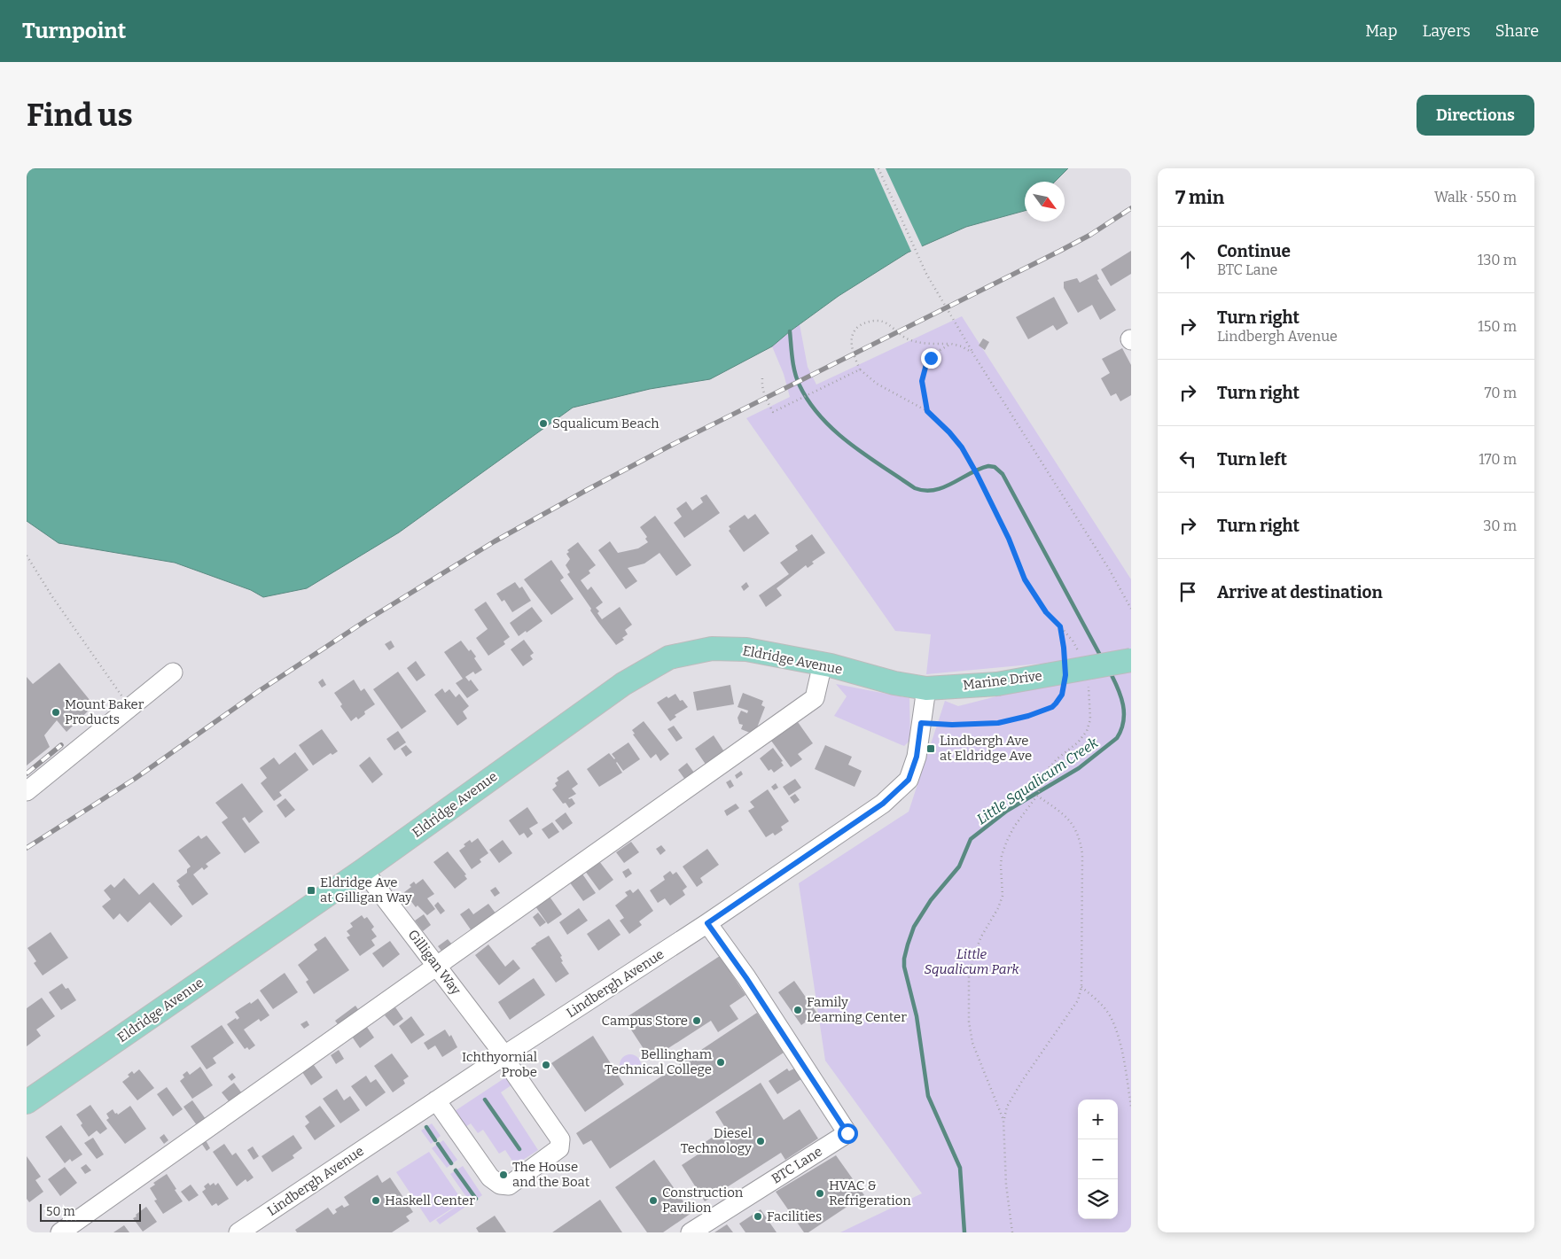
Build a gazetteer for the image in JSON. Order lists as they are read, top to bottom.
{
  "streets": {
    "main road": ["Eldridge Avenue", "Marine Drive"],
    "street": ["Gilligan Way", "Lindbergh Avenue", "BTC Lane"]
  },
  "crossings": [
    ["Eldridge Avenue", "Marine Drive"],
    ["Eldridge Avenue", "Gilligan Way"],
    ["Eldridge Avenue", "Lindbergh Avenue"],
    ["Marine Drive", "Lindbergh Avenue"],
    ["Gilligan Way", "Lindbergh Avenue"],
    ["Lindbergh Avenue", "BTC Lane"]
  ],
  "water": ["Little Squalicum Creek"],
  "parks": ["Little Squalicum Park"],
  "places": {
    "other": [
      "Squalicum Beach",
      "Mount Baker Products",
      "Family Learning Center",
      "Campus Store",
      "Bellingham Technical College",
      "Ichthyornial Probe",
      "Diesel Technology",
      "The House and the Boat",
      "HVAC & Refrigeration",
      "Haskell Center",
      "Construction Pavilion",
      "Facilities"
    ],
    "transit": ["Lindbergh Ave at Eldridge Ave", "Eldridge Ave at Gilligan Way"]
  },
  "scale_bar": "50 m",
  "north": "bottom right",
  "page": {
    "header": "Turnpoint",
    "nav": ["Map", "Layers", "Share"],
    "buttons": "Directions",
    "title": "Find us",
    "heading": ["7 min", "Walk · 550 m"],
    "list": [
      ["Continue", "BTC Lane", "130 m"],
      ["Turn right", "Lindbergh Avenue", "150 m"],
      ["Turn right", "70 m"],
      ["Turn left", "170 m"],
      ["Turn right", "30 m"],
      "Arrive at destination"
    ],
    "map_buttons": ["+", "−"],
    "scale": "50 m"
  }
}
